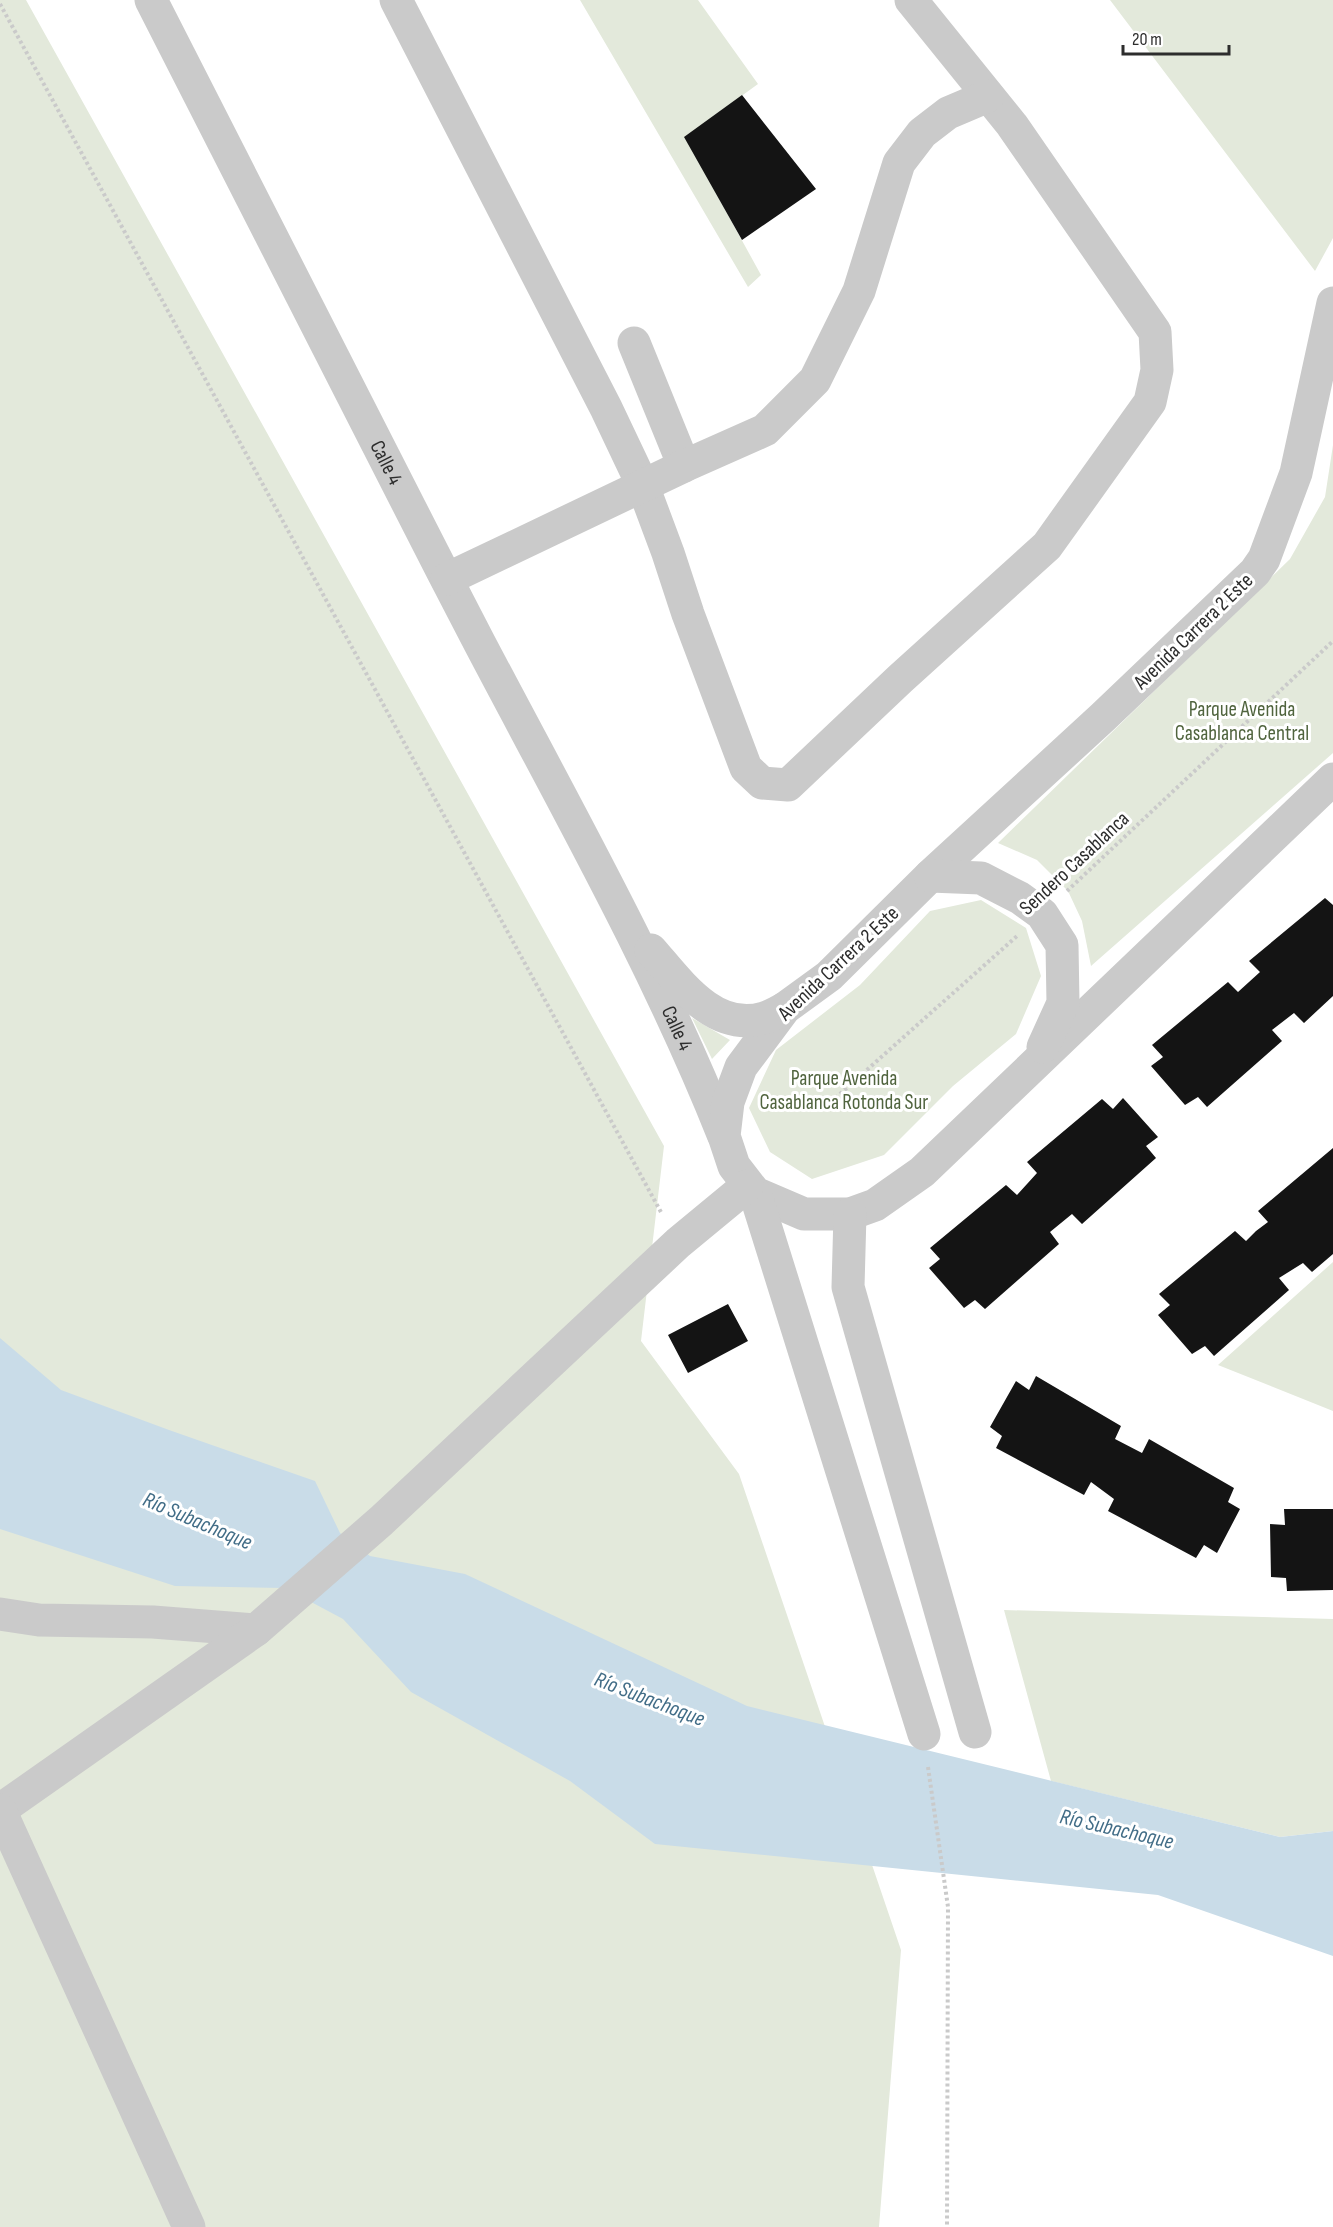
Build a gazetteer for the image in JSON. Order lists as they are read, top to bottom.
{
  "streets": {
    "street": ["Calle 4", "Avenida Carrera 2 Este"],
    "path": ["Sendero Casablanca"]
  },
  "crossings": [
    ["Calle 4", "Avenida Carrera 2 Este"]
  ],
  "water": ["Río Subachoque"],
  "parks": ["Parque Avenida Casablanca Central", "Parque Avenida Casablanca Rotonda Sur"],
  "scale_bar": "20 m"
}
